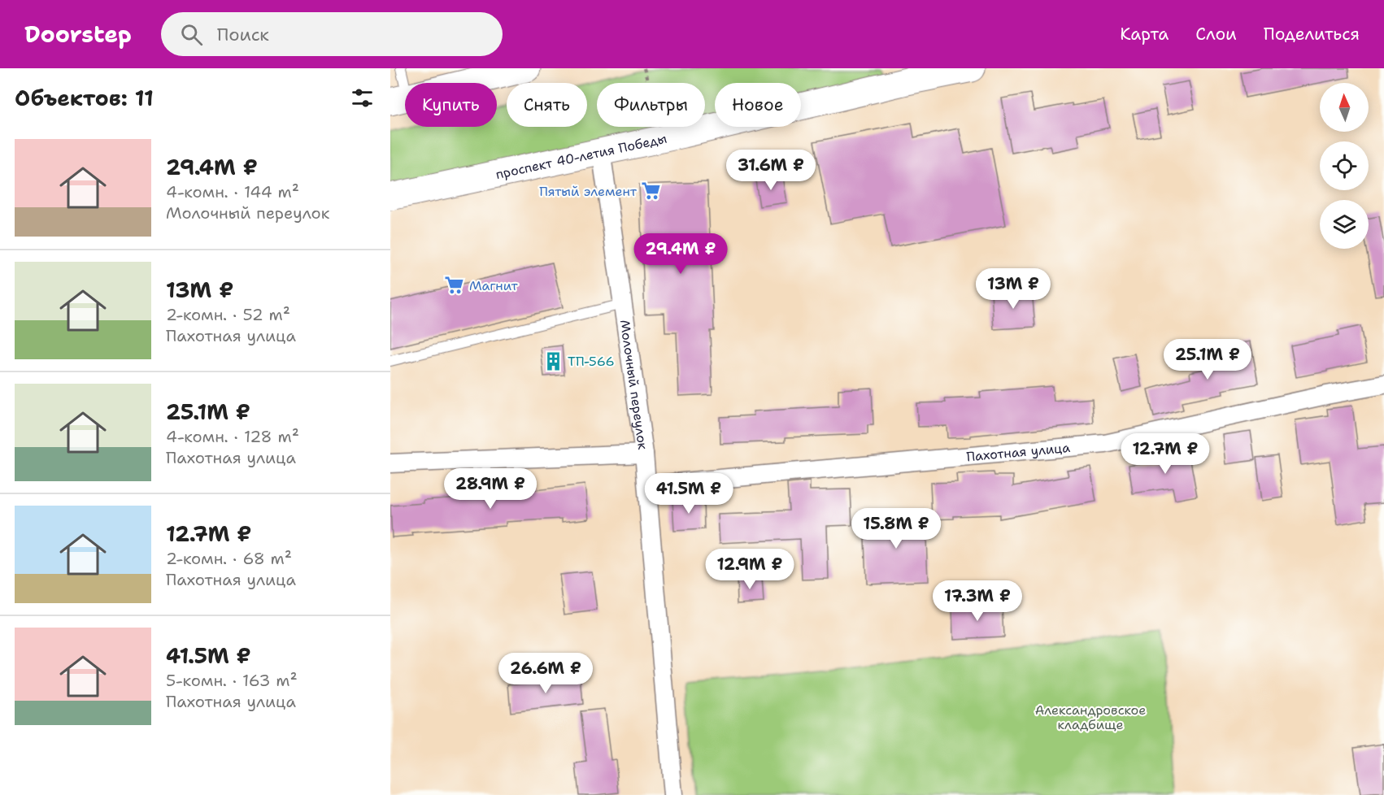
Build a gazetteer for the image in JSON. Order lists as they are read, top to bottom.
{
  "streets": {
    "main road": ["проспект 40-летия Победы"],
    "street": ["Молочный переулок", "Пахотная улица"]
  },
  "crossings": [
    ["проспект 40-летия Победы", "Молочный переулок"],
    ["Молочный переулок", "Пахотная улица"]
  ],
  "parks": ["Александровское кладбище"],
  "places": {
    "supermarket": ["Пятый элемент", "Магнит"],
    "building": ["ТП-566"]
  },
  "north": "top",
  "page": {
    "header": "Doorstep",
    "search": "Поиск",
    "nav": ["Карта", "Слои", "Поделиться"],
    "heading": "Объектов: 11",
    "chip": [
      "Купить",
      "Снять",
      "Фильтры",
      "Новое"
    ],
    "list": [
      {
        "name": "29.4M ₽",
        "note": "4-комн. · 144 m² · Молочный переулок"
      },
      {
        "name": "13M ₽",
        "note": "2-комн. · 52 m² · Пахотная улица"
      },
      {
        "name": "25.1M ₽",
        "note": "4-комн. · 128 m² · Пахотная улица"
      },
      {
        "name": "12.7M ₽",
        "note": "2-комн. · 68 m² · Пахотная улица"
      },
      {
        "name": "41.5M ₽",
        "note": "5-комн. · 163 m² · Пахотная улица"
      }
    ],
    "price": [
      "31.6M ₽",
      "29.4M ₽",
      "13M ₽",
      "25.1M ₽",
      "12.7M ₽",
      "28.9M ₽",
      "41.5M ₽",
      "15.8M ₽",
      "12.9M ₽",
      "17.3M ₽",
      "26.6M ₽"
    ]
  }
}
